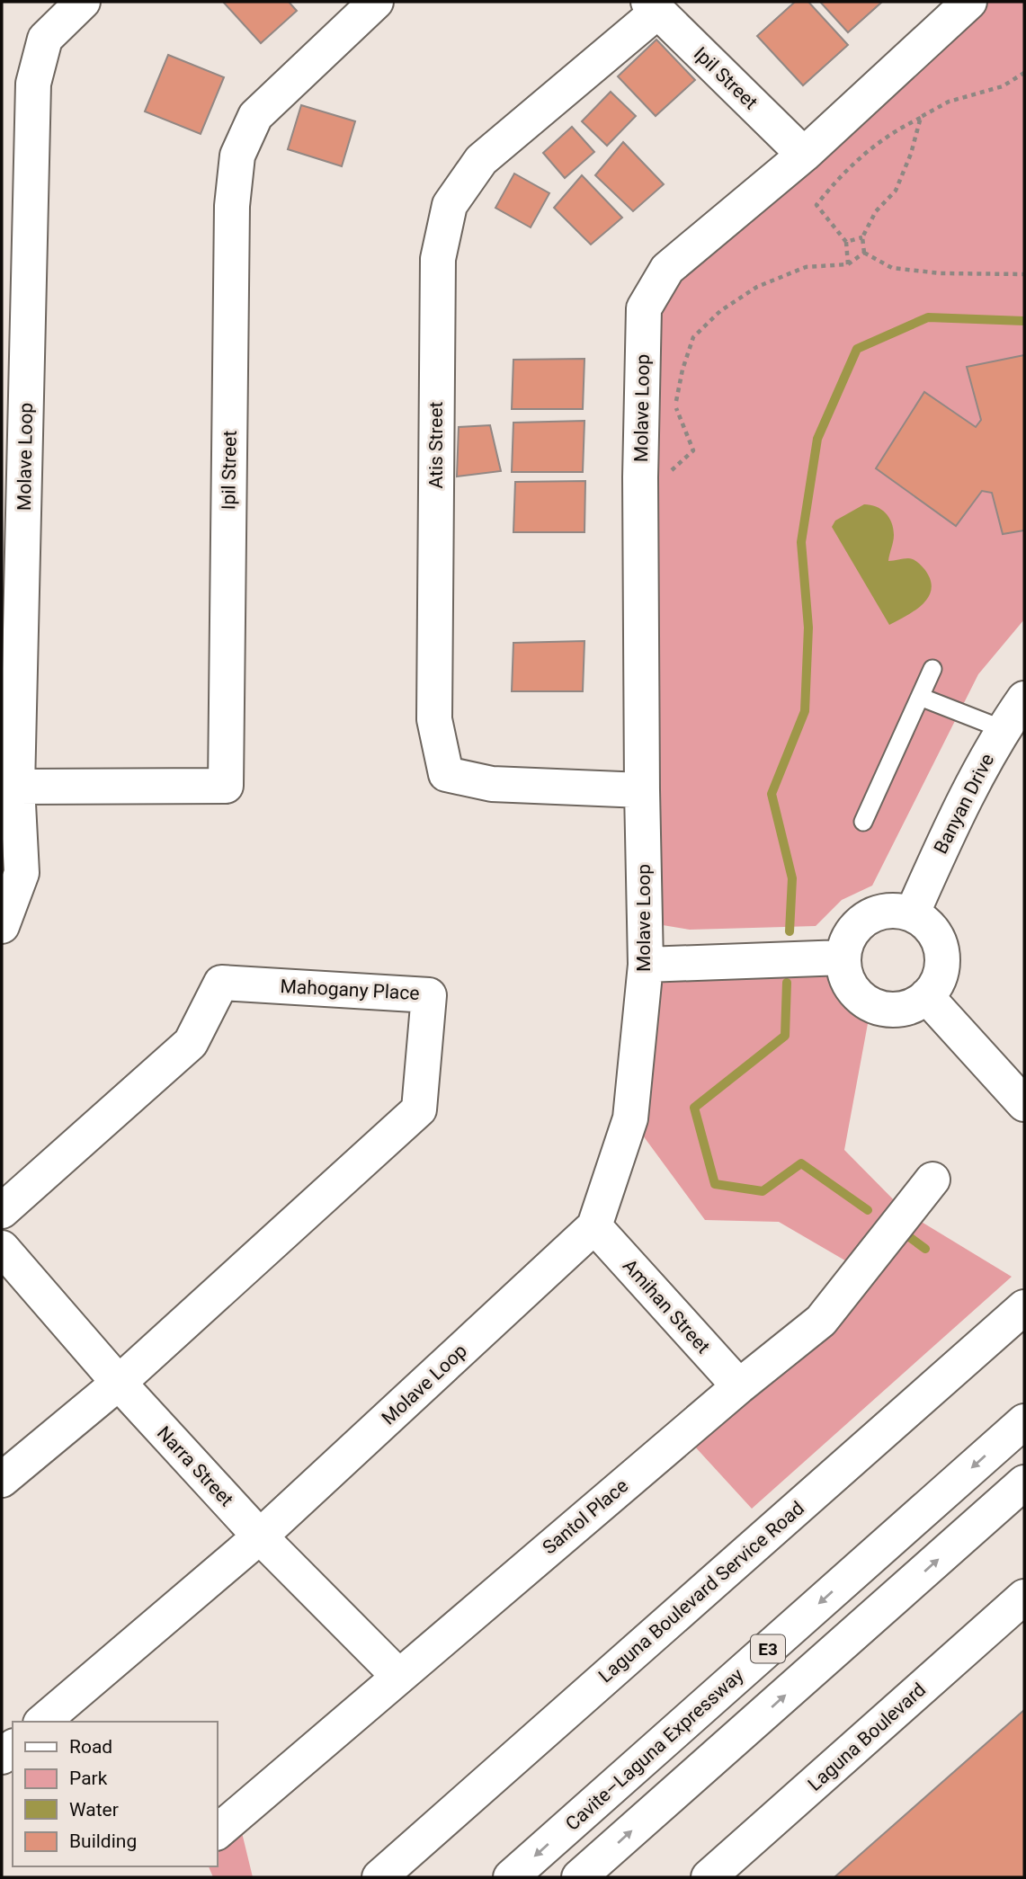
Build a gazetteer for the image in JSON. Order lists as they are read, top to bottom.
{
  "streets": {
    "main road": [
      "Ipil Street",
      "Molave Loop",
      "Atis Street",
      "Banyan Drive",
      "Mahogany Place",
      "Amihan Street",
      "Narra Street",
      "Santol Place",
      "Laguna Boulevard Service Road",
      "E3",
      "Laguna Boulevard",
      "Cavite–Laguna Expressway"
    ]
  },
  "crossings": [
    ["Ipil Street", "Molave Loop"],
    ["Ipil Street", "Atis Street"],
    ["Molave Loop", "Atis Street"],
    ["Molave Loop", "Amihan Street"],
    ["Molave Loop", "Narra Street"],
    ["Mahogany Place", "Narra Street"],
    ["Amihan Street", "Santol Place"],
    ["Narra Street", "Santol Place"]
  ],
  "legend": [
    "Road",
    "Park",
    "Water",
    "Building"
  ]
}
